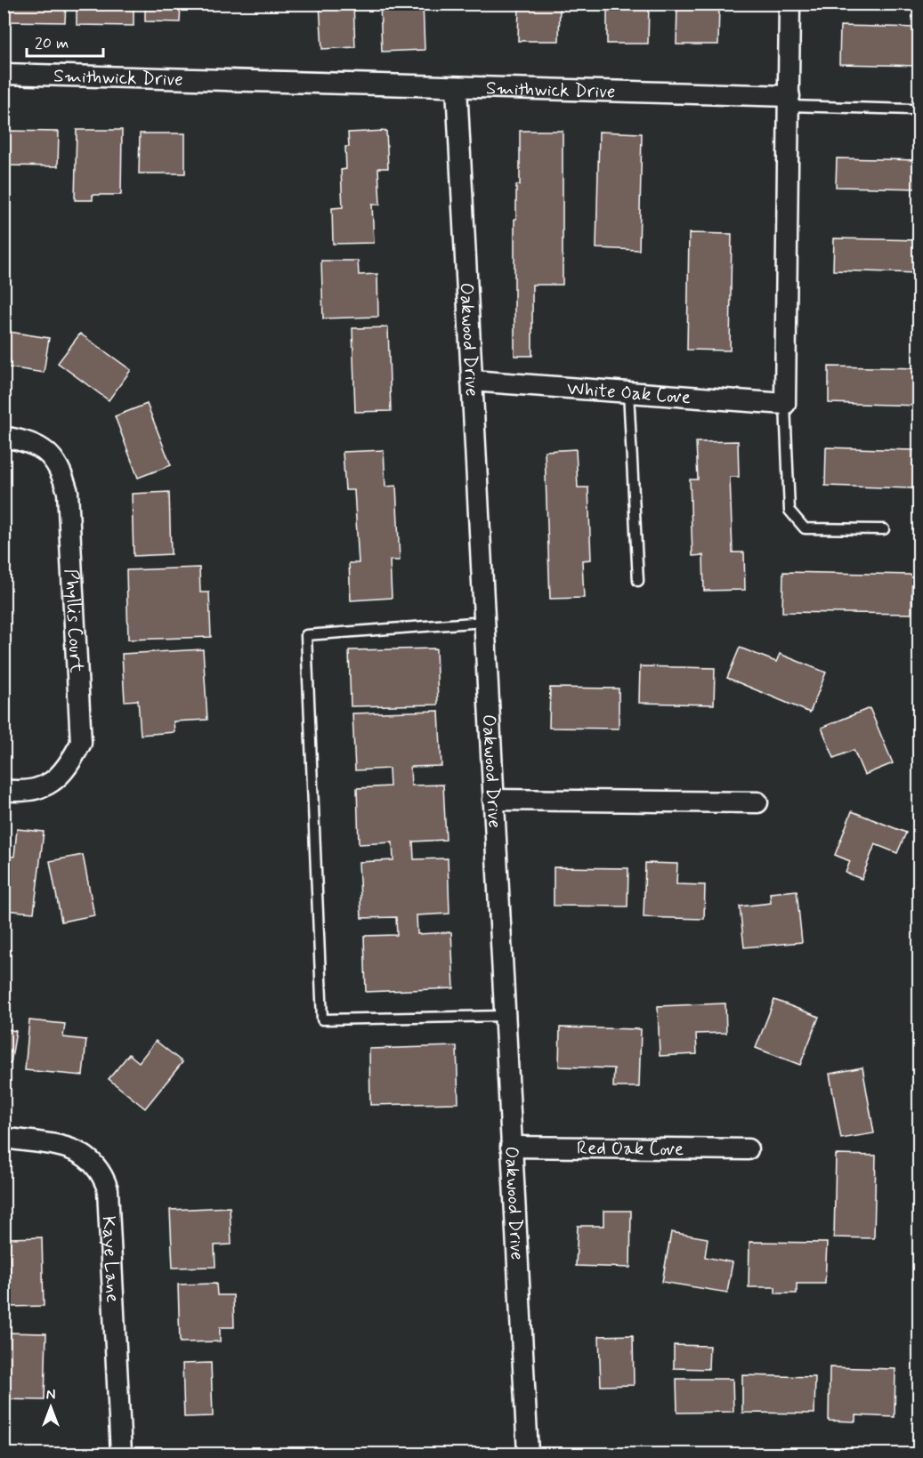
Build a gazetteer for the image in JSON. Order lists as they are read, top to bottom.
{
  "streets": {
    "street": [
      "Smithwick Drive",
      "Oakwood Drive",
      "White Oak Cove",
      "Phyllis Court",
      "Red Oak Cove",
      "Kaye Lane"
    ]
  },
  "crossings": [
    ["Smithwick Drive", "Oakwood Drive"],
    ["Oakwood Drive", "White Oak Cove"],
    ["Oakwood Drive", "Red Oak Cove"]
  ],
  "scale_bar": "20 m",
  "north": "top"
}
